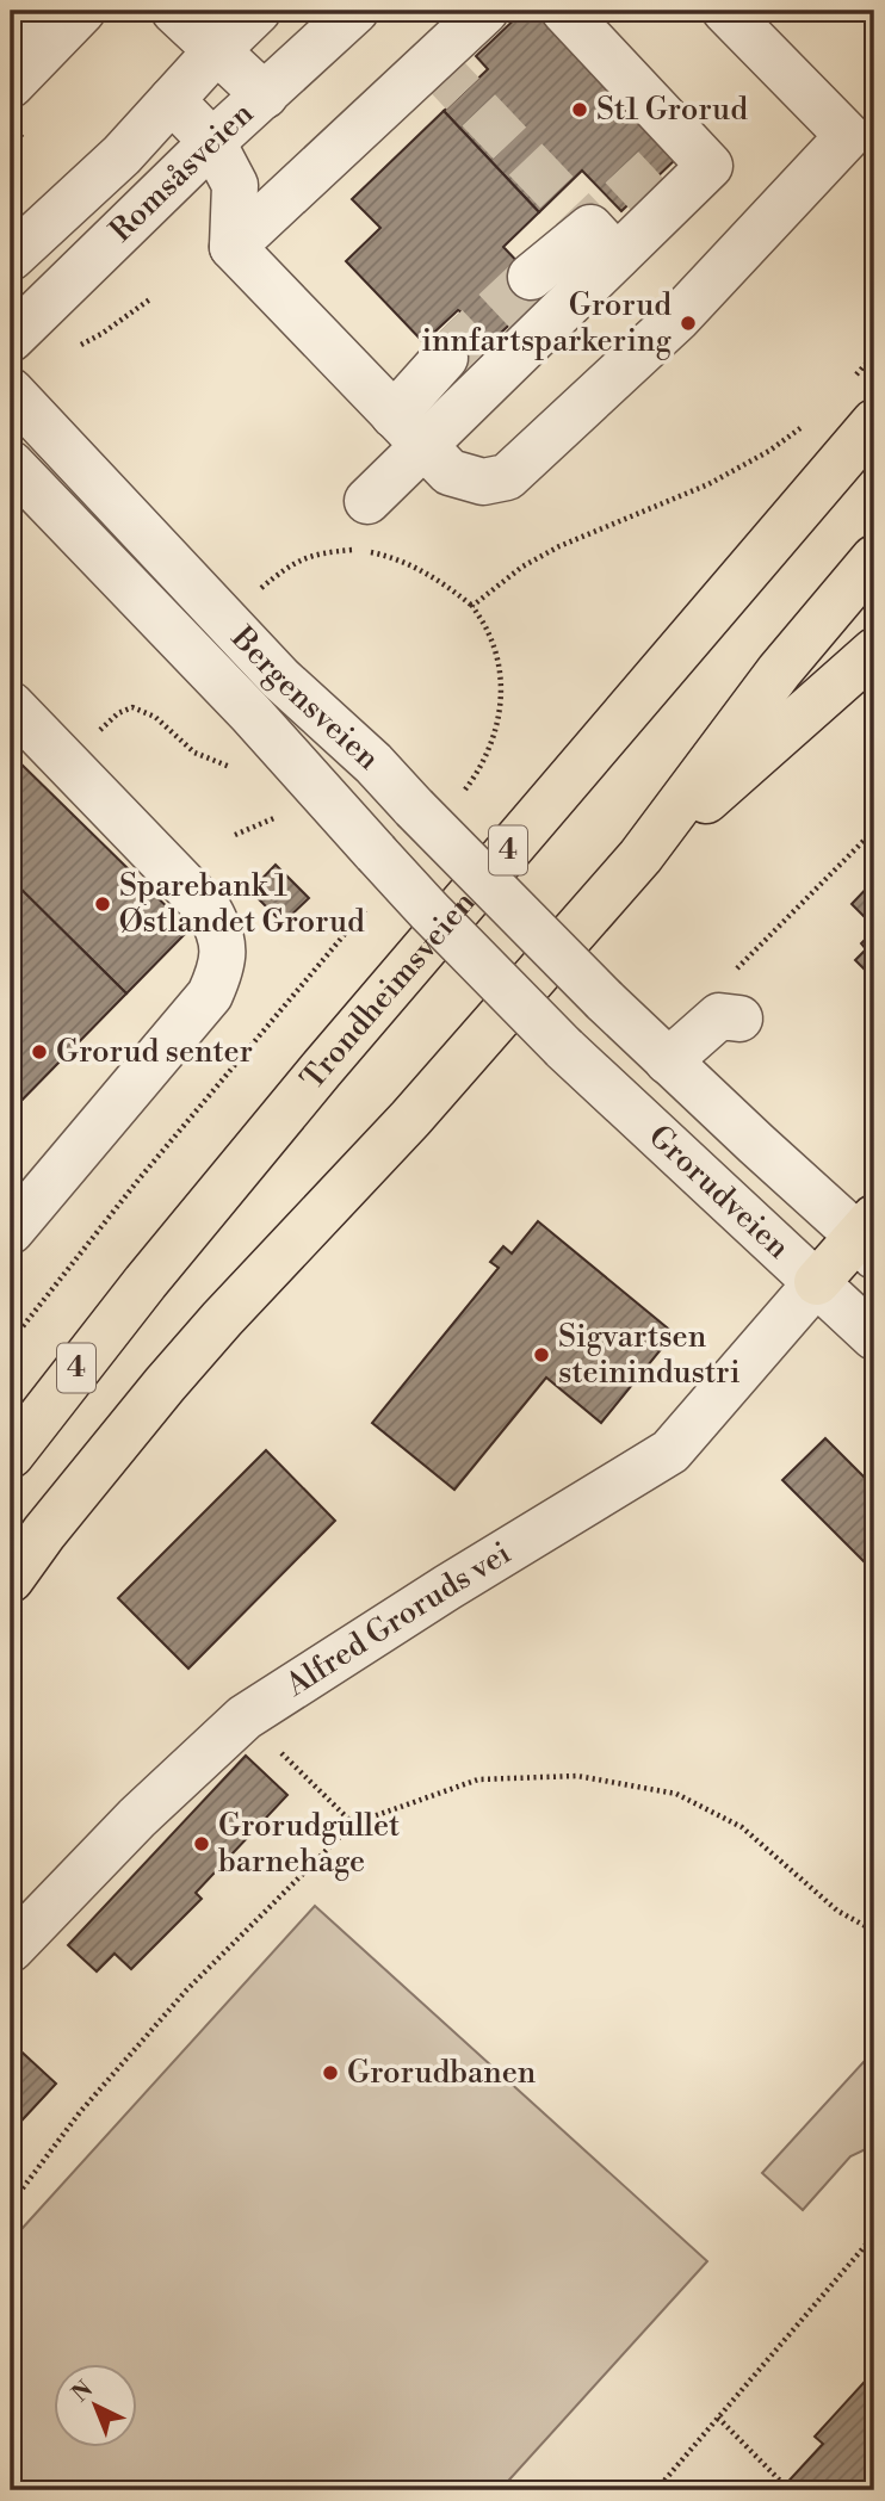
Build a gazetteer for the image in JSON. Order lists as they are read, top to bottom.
{
  "streets": {
    "highway": ["4", "Trondheimsveien"],
    "street": [
      "Romsåsveien",
      "Bergensveien",
      "Grorudveien",
      "Alfred Groruds vei"
    ]
  },
  "crossings": [
    ["Bergensveien", "Grorudveien"],
    ["Grorudveien", "Alfred Groruds vei"]
  ],
  "places": [
    "St1 Grorud",
    "Grorud innfartsparkering",
    "Sparebank 1 Østlandet Grorud",
    "Grorud senter",
    "Sigvartsen steinindustri",
    "Grorudgullet barnehage",
    "Grorudbanen"
  ],
  "north": "top left"
}
